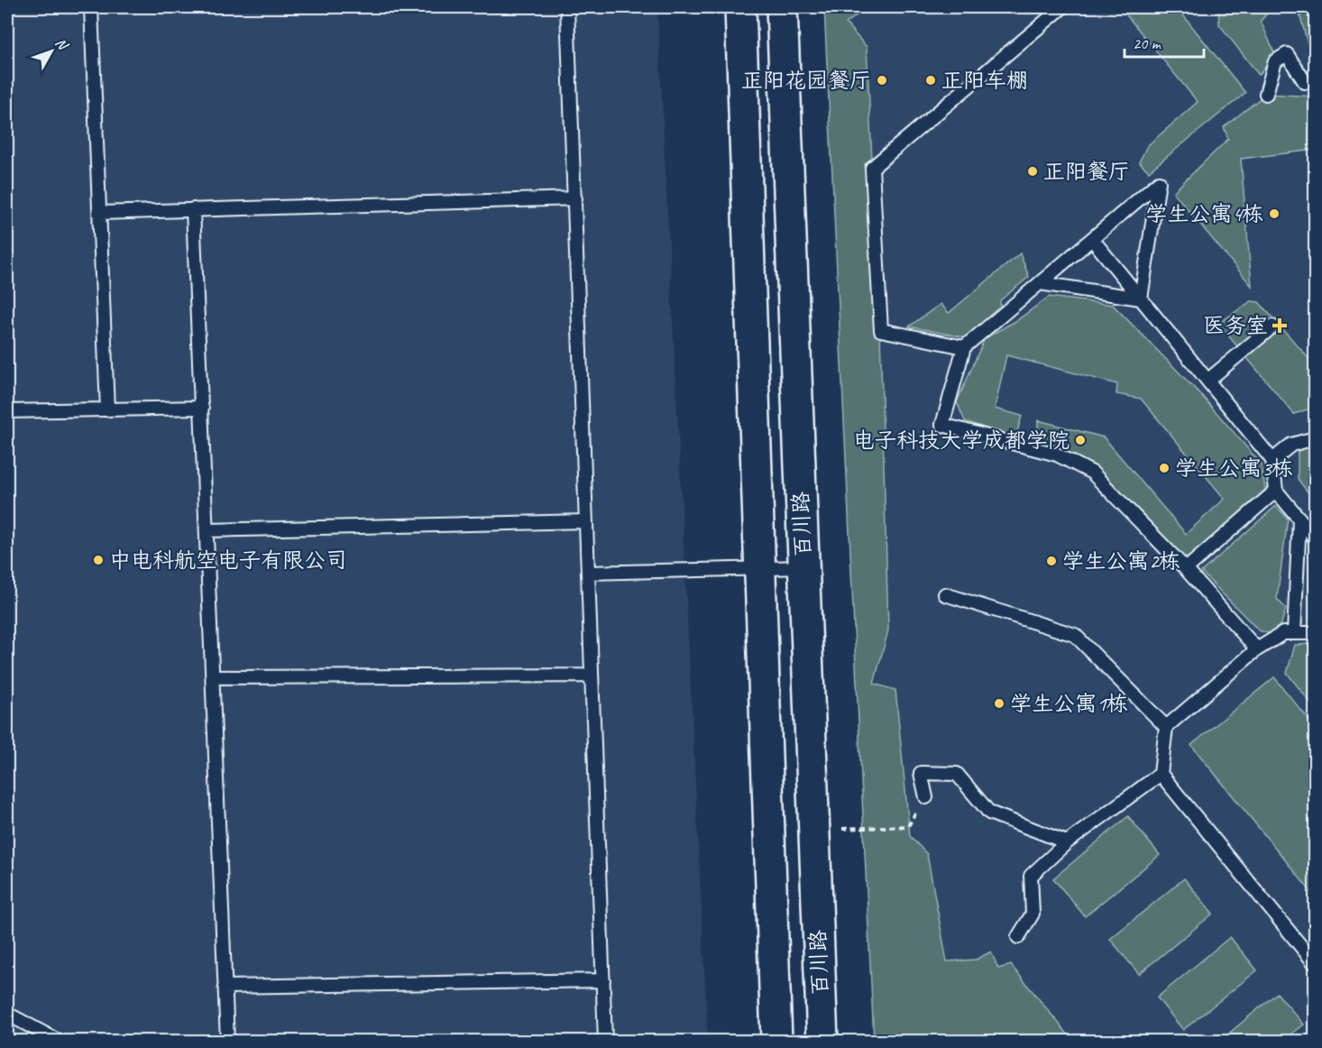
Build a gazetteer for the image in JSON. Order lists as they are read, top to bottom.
{
  "streets": {
    "street": ["百川路"]
  },
  "places": {
    "other": [
      "正阳花园餐厅",
      "正阳车棚",
      "正阳餐厅",
      "学生公寓4栋",
      "电子科技大学成都学院",
      "学生公寓3栋",
      "中电科航空电子有限公司",
      "学生公寓2栋",
      "学生公寓1栋"
    ],
    "health": ["医务室"]
  },
  "scale_bar": "20 m",
  "north": "top right"
}
